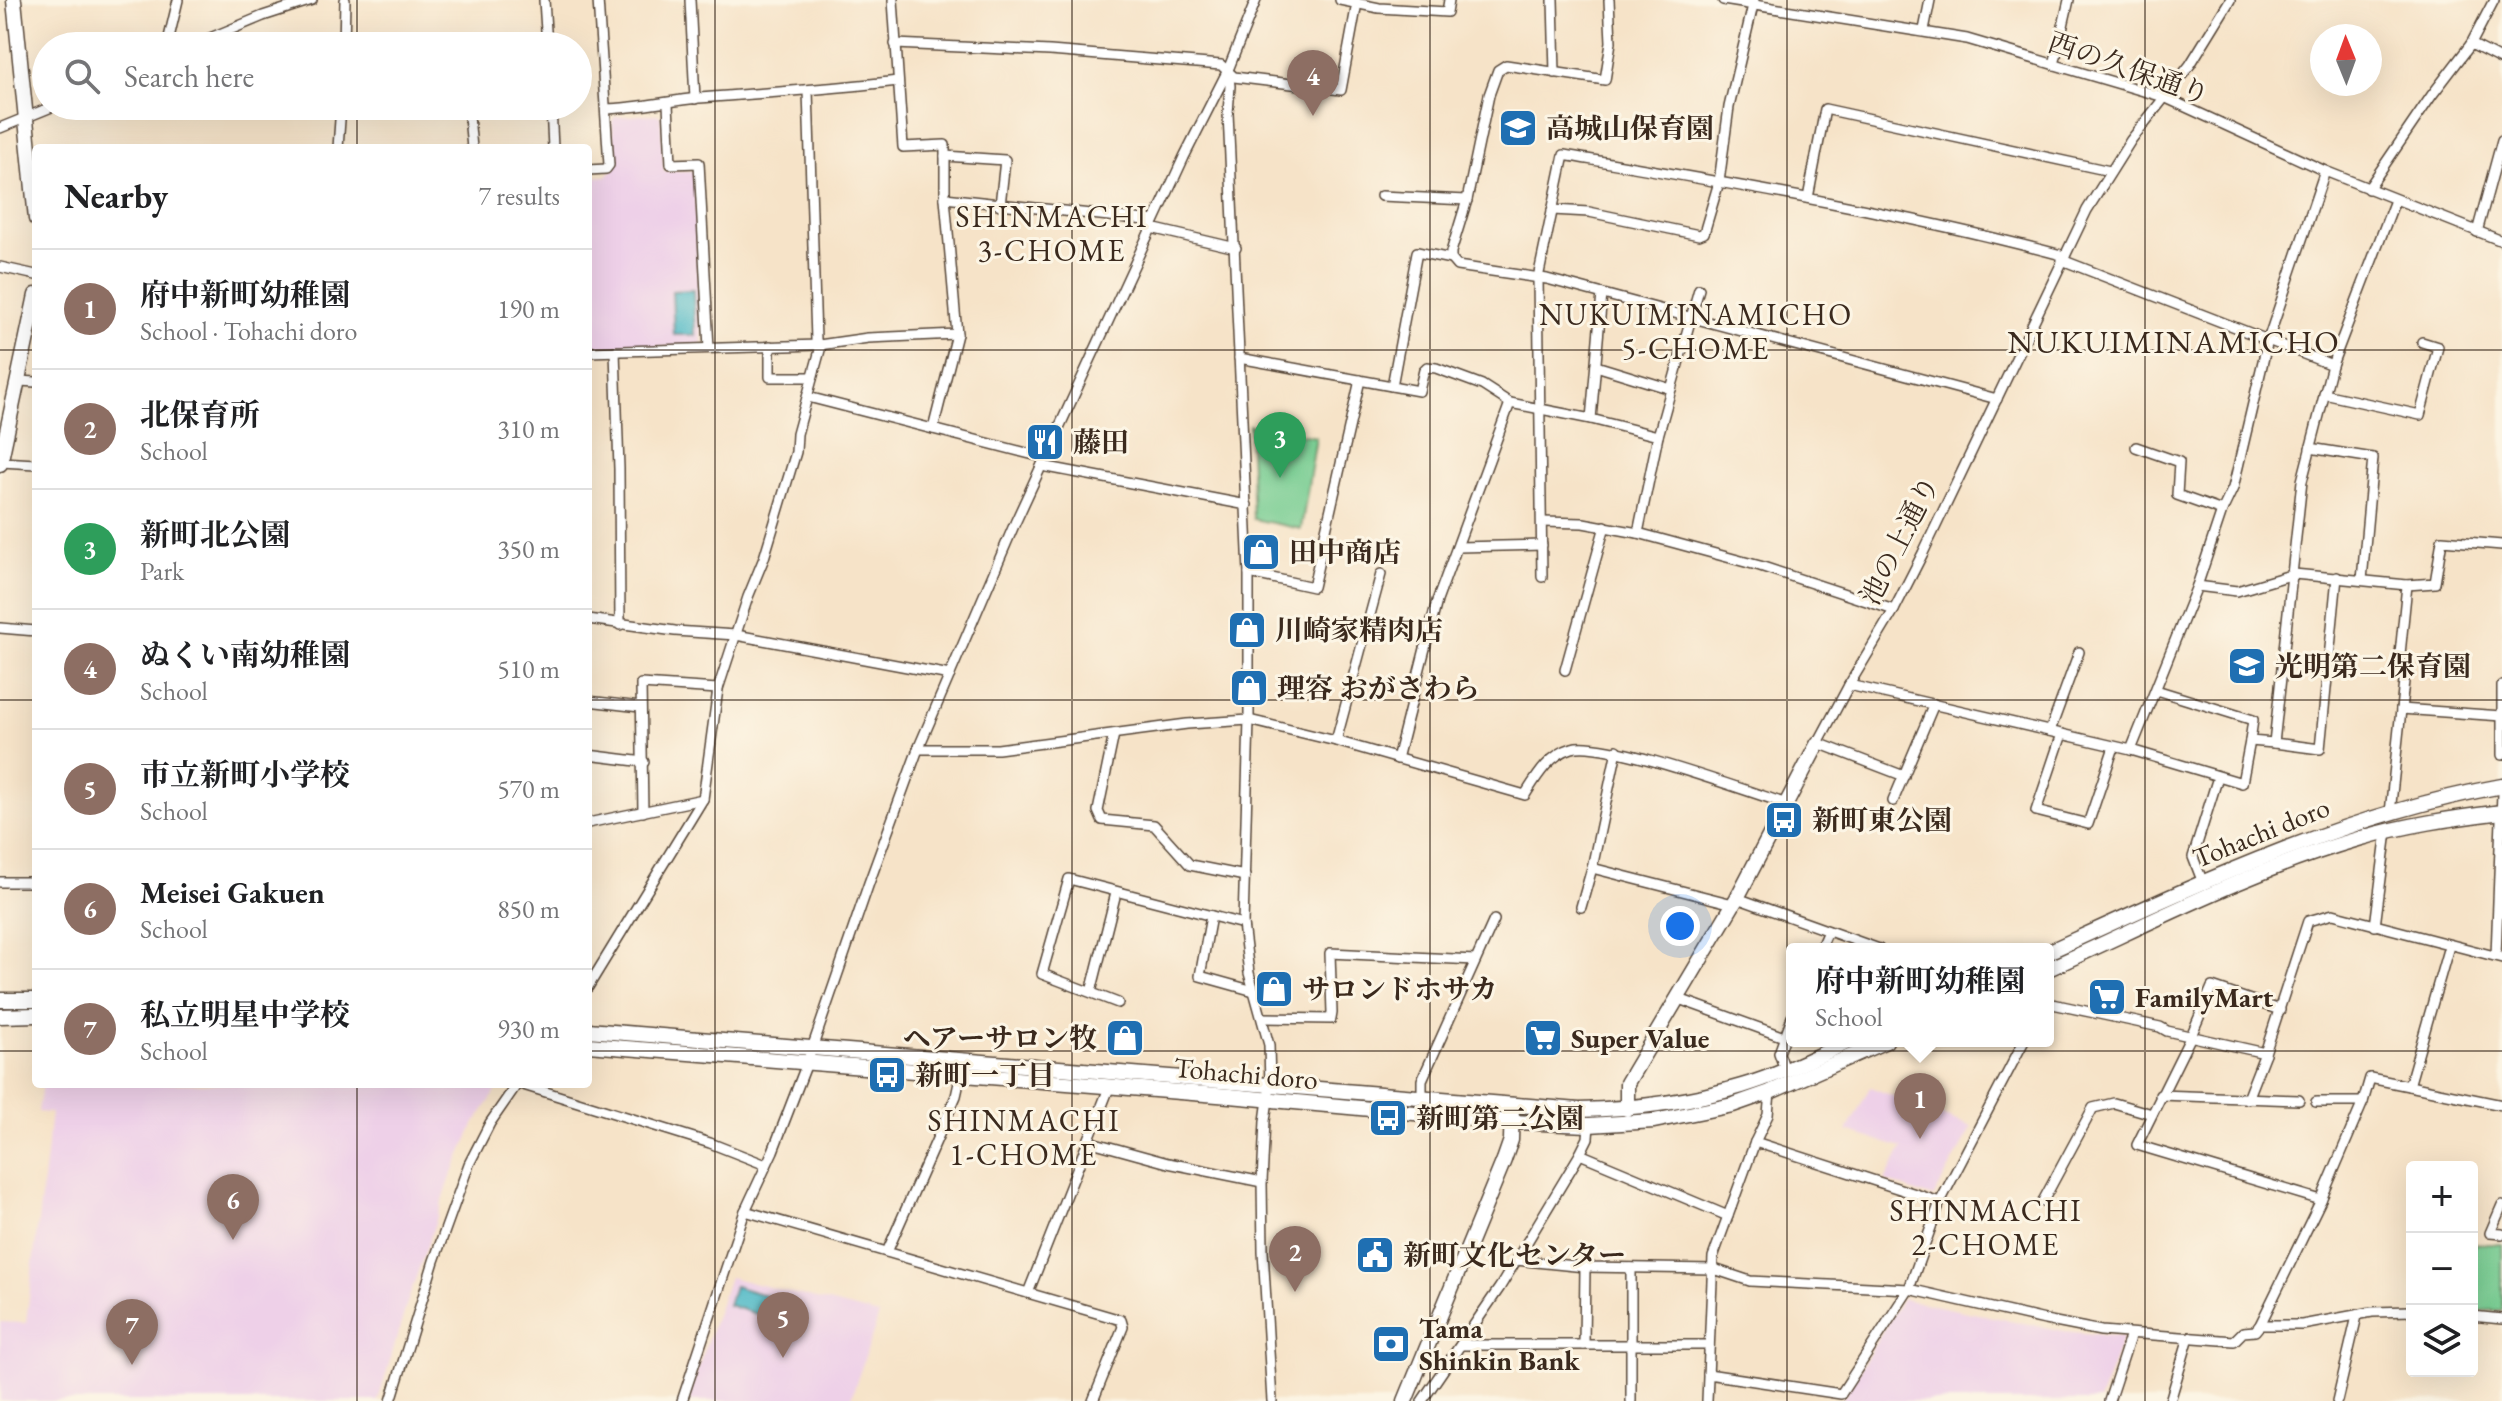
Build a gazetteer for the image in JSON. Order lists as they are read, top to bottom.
{
  "streets": {
    "main road": ["池の上通り", "Tohachi doro"],
    "street": ["西の久保通り"]
  },
  "crossings": [
    ["西の久保通り", "池の上通り"],
    ["池の上通り", "Tohachi doro"]
  ],
  "districts": [
    "SHINMACHI 3-CHOME",
    "NUKUIMINAMICHO 5-CHOME",
    "NUKUIMINAMICHO",
    "SHINMACHI 1-CHOME",
    "SHINMACHI 2-CHOME"
  ],
  "places": {
    "school or university": ["高城山保育園", "光明第二保育園"],
    "restaurant": ["藤田"],
    "shop": [
      "田中商店",
      "川崎家精肉店",
      "理容 おがさわら",
      "サロンドホサカ",
      "ヘアーサロン牧"
    ],
    "bus stop": ["新町東公園", "新町一丁目", "新町第二公園"],
    "supermarket": ["FamilyMart", "Super Value"],
    "public building": ["新町文化センター"],
    "bank": ["Tama Shinkin Bank"]
  },
  "north": "top",
  "page": {
    "search": "Search here",
    "pins": [
      "4",
      "3",
      "1",
      "6",
      "2",
      "5",
      "7"
    ],
    "heading": ["Nearby", "7 results"],
    "list": [
      {
        "mark": "1",
        "name": "府中新町幼稚園",
        "note": "School · Tohachi doro",
        "value": "190 m"
      },
      {
        "mark": "2",
        "name": "北保育所",
        "note": "School",
        "value": "310 m"
      },
      {
        "mark": "3",
        "name": "新町北公園",
        "note": "Park",
        "value": "350 m"
      },
      {
        "mark": "4",
        "name": "ぬくい南幼稚園",
        "note": "School",
        "value": "510 m"
      },
      {
        "mark": "5",
        "name": "市立新町小学校",
        "note": "School",
        "value": "570 m"
      },
      {
        "mark": "6",
        "name": "Meisei Gakuen",
        "note": "School",
        "value": "850 m"
      },
      {
        "mark": "7",
        "name": "私立明星中学校",
        "note": "School",
        "value": "930 m"
      }
    ],
    "popup": ["府中新町幼稚園", "School"],
    "map_buttons": ["+", "−"]
  }
}
